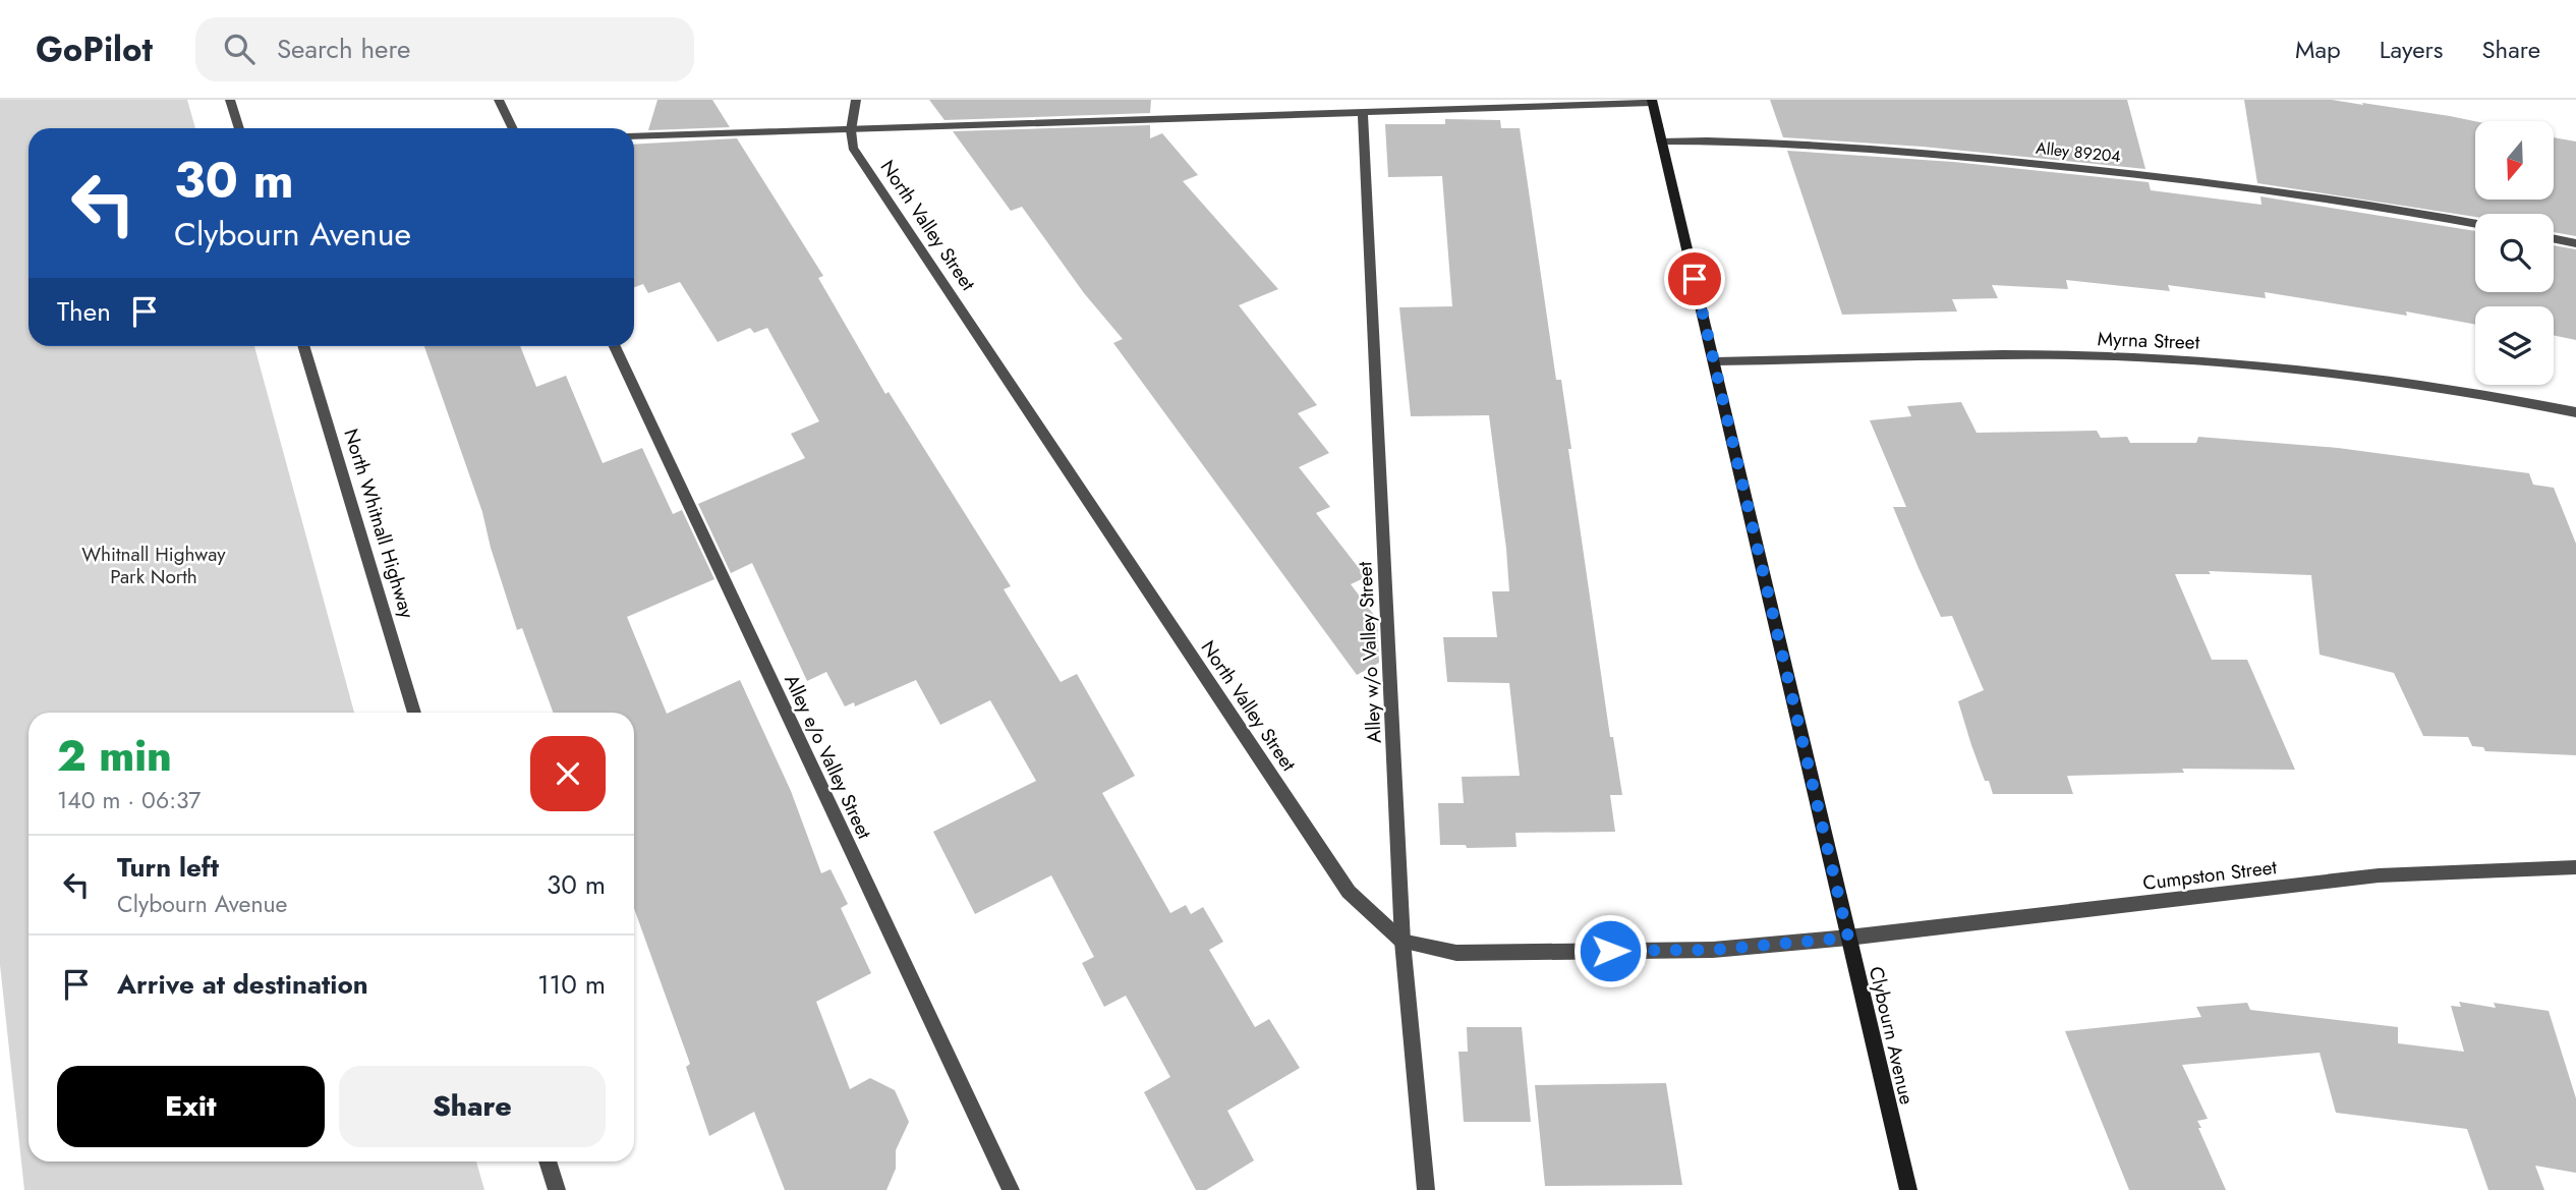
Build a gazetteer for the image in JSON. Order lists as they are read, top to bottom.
{
  "streets": {
    "main road": ["Clybourn Avenue"],
    "street": [
      "Alley 89204",
      "North Valley Street",
      "Myrna Street",
      "North Whitnall Highway",
      "Alley w/o Valley Street",
      "Alley e/o Valley Street",
      "Cumpston Street"
    ]
  },
  "crossings": [
    ["Alley 89204", "Clybourn Avenue"],
    ["North Valley Street", "Alley w/o Valley Street"],
    ["Myrna Street", "Clybourn Avenue"],
    ["Cumpston Street", "Clybourn Avenue"]
  ],
  "parks": ["Whitnall Highway Park North"],
  "north": "bottom",
  "page": {
    "header": "GoPilot",
    "search": "Search here",
    "nav": ["Map", "Layers", "Share"],
    "turn": ["30 m", "Clybourn Avenue"],
    "then": "Then",
    "heading": ["2 min", "140 m · 06:37"],
    "list": [
      {
        "name": "Turn left",
        "note": "Clybourn Avenue",
        "value": "30 m"
      },
      {
        "name": "Arrive at destination",
        "value": "110 m"
      }
    ],
    "buttons": ["Exit", "Share"]
  }
}
